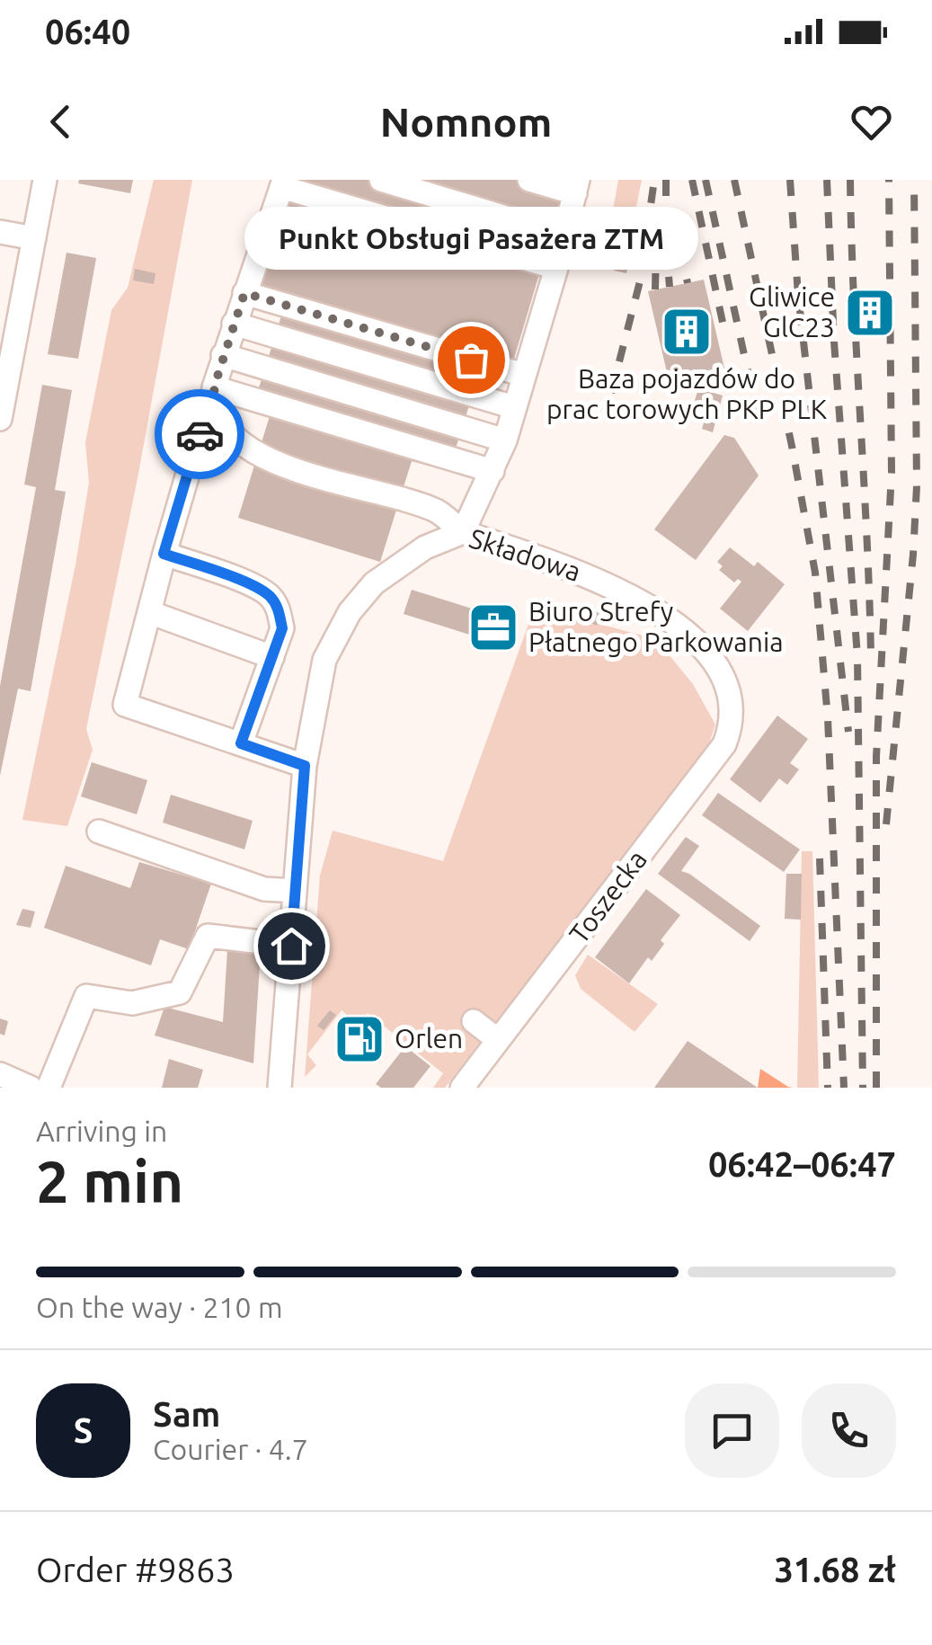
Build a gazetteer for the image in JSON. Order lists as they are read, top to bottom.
{
  "streets": {
    "street": ["Składowa", "Toszecka"]
  },
  "crossings": [
    ["Składowa", "Toszecka"]
  ],
  "places": {
    "building": ["Gliwice GlC23", "Baza pojazdów do prac torowych PKP PLK"],
    "other": ["Punkt Obsługi Pasażera ZTM"],
    "office": ["Biuro Strefy Płatnego Parkowania"],
    "fuel station": ["Orlen"]
  },
  "page": {
    "status": "06:40",
    "header": "Nomnom",
    "bubble": "Punkt Obsługi Pasażera ZTM",
    "heading": ["2 min", "Arriving in", "06:42–06:47"],
    "panel": [
      "Sam",
      "Courier · 4.7",
      "Order #9863",
      "31.68 zł"
    ],
    "bar": "On the way · 210 m",
    "round": "S"
  }
}
